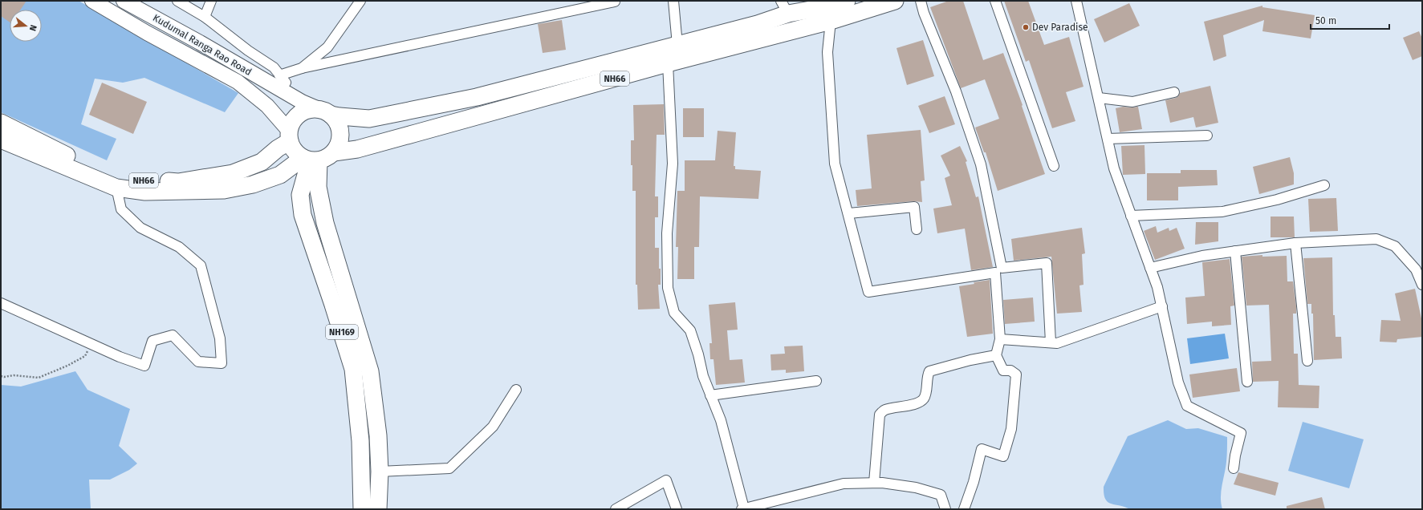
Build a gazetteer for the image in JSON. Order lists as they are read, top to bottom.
{
  "streets": {
    "highway": ["NH66", "NH169"],
    "main road": ["Kudumal Ranga Rao Road"]
  },
  "crossings": [
    ["Kudumal Ranga Rao Road", "NH66"],
    ["Kudumal Ranga Rao Road", "NH169"],
    ["NH66", "NH169"]
  ],
  "places": ["Dev Paradise"],
  "scale_bar": "50 m",
  "north": "right"
}
